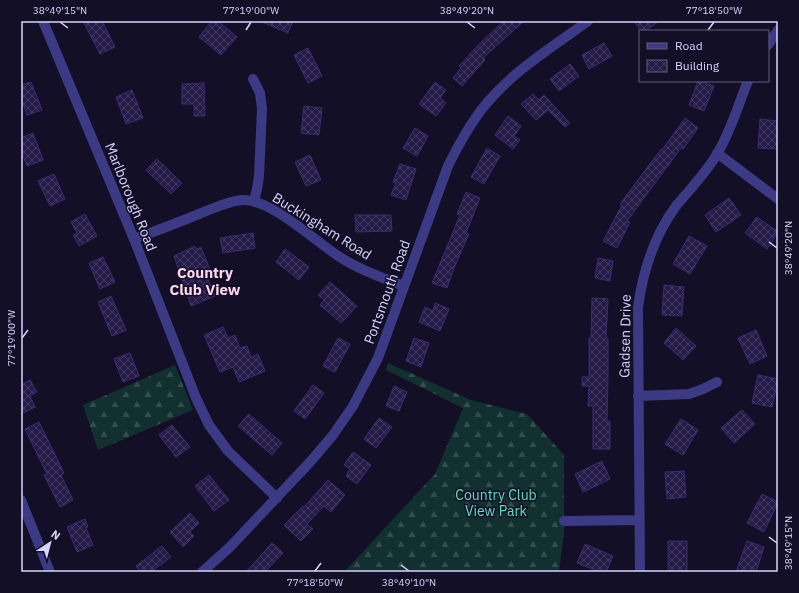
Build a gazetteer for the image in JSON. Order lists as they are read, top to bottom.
{
  "streets": {
    "street": [
      "Marlborough Road",
      "Buckingham Road",
      "Portsmouth Road",
      "Gadsen Drive"
    ]
  },
  "crossings": [
    ["Marlborough Road", "Buckingham Road"],
    ["Marlborough Road", "Portsmouth Road"],
    ["Buckingham Road", "Portsmouth Road"]
  ],
  "districts": ["Country Club View"],
  "parks": ["Country Club View Park"],
  "legend": ["Road", "Building"],
  "north": "top right",
  "coordinates": [
    "38°49'15\"N",
    "77°19'00\"W",
    "38°49'20\"N",
    "77°18'50\"W",
    "38°49'10\"N"
  ]
}
